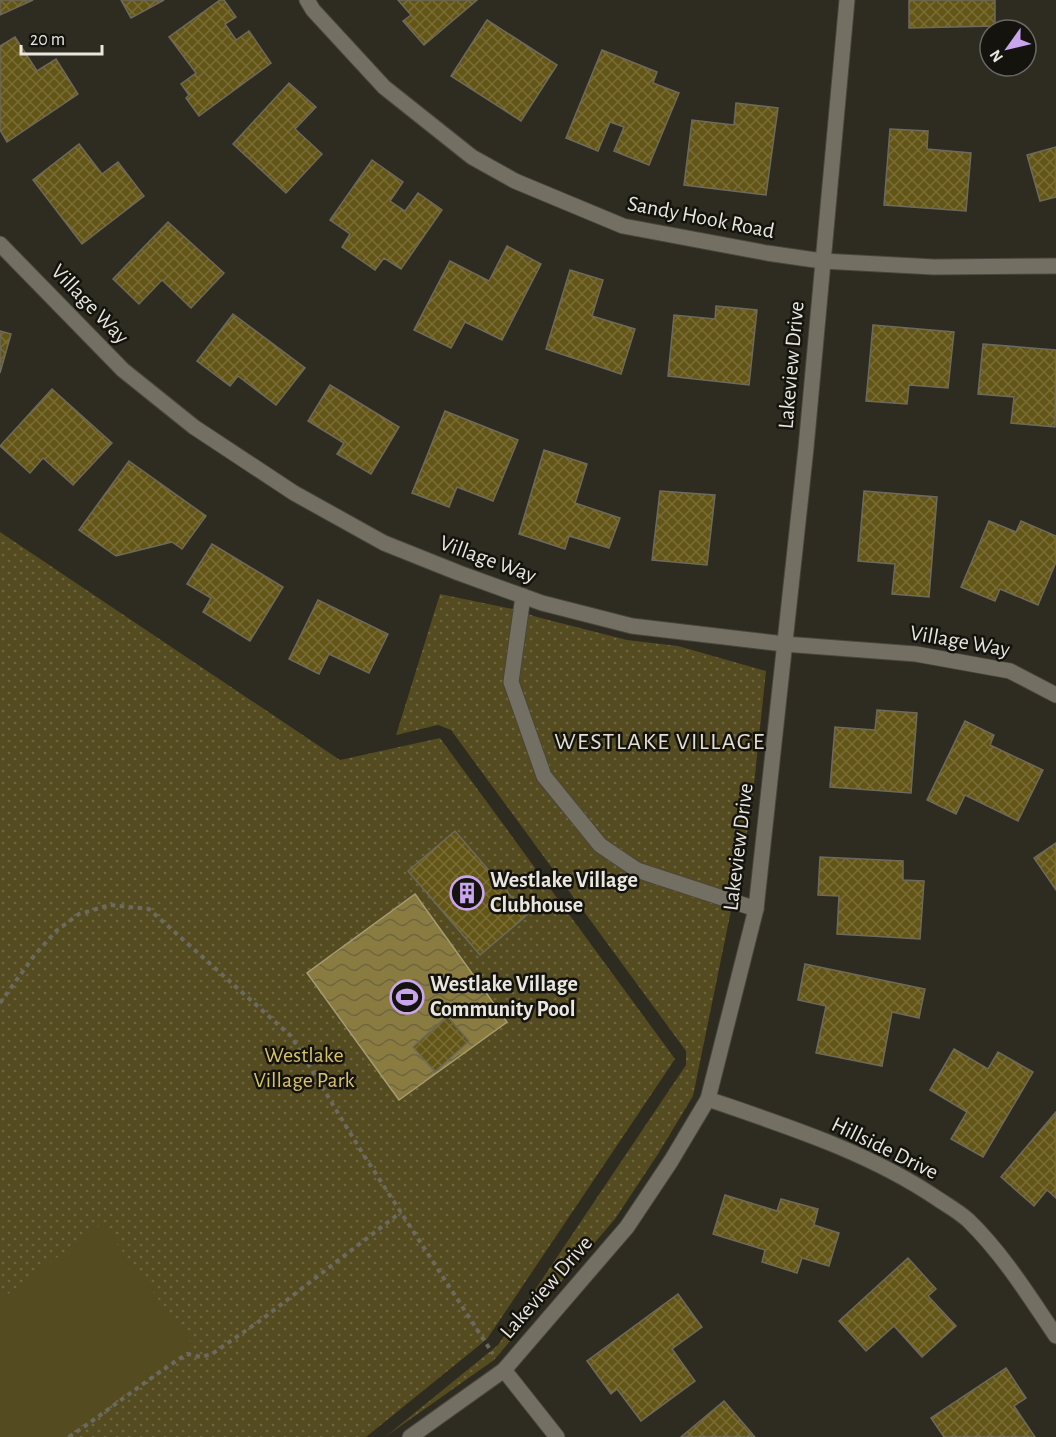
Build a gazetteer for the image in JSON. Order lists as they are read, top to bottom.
{
  "streets": {
    "street": [
      "Sandy Hook Road",
      "Village Way",
      "Lakeview Drive",
      "Hillside Drive"
    ]
  },
  "crossings": [
    ["Sandy Hook Road", "Lakeview Drive"],
    ["Village Way", "Lakeview Drive"],
    ["Lakeview Drive", "Hillside Drive"]
  ],
  "districts": ["WESTLAKE VILLAGE"],
  "parks": ["Westlake Village Park"],
  "places": {
    "building": ["Westlake Village Clubhouse"],
    "sports": ["Westlake Village Community Pool"]
  },
  "scale_bar": "20 m",
  "north": "bottom left"
}
